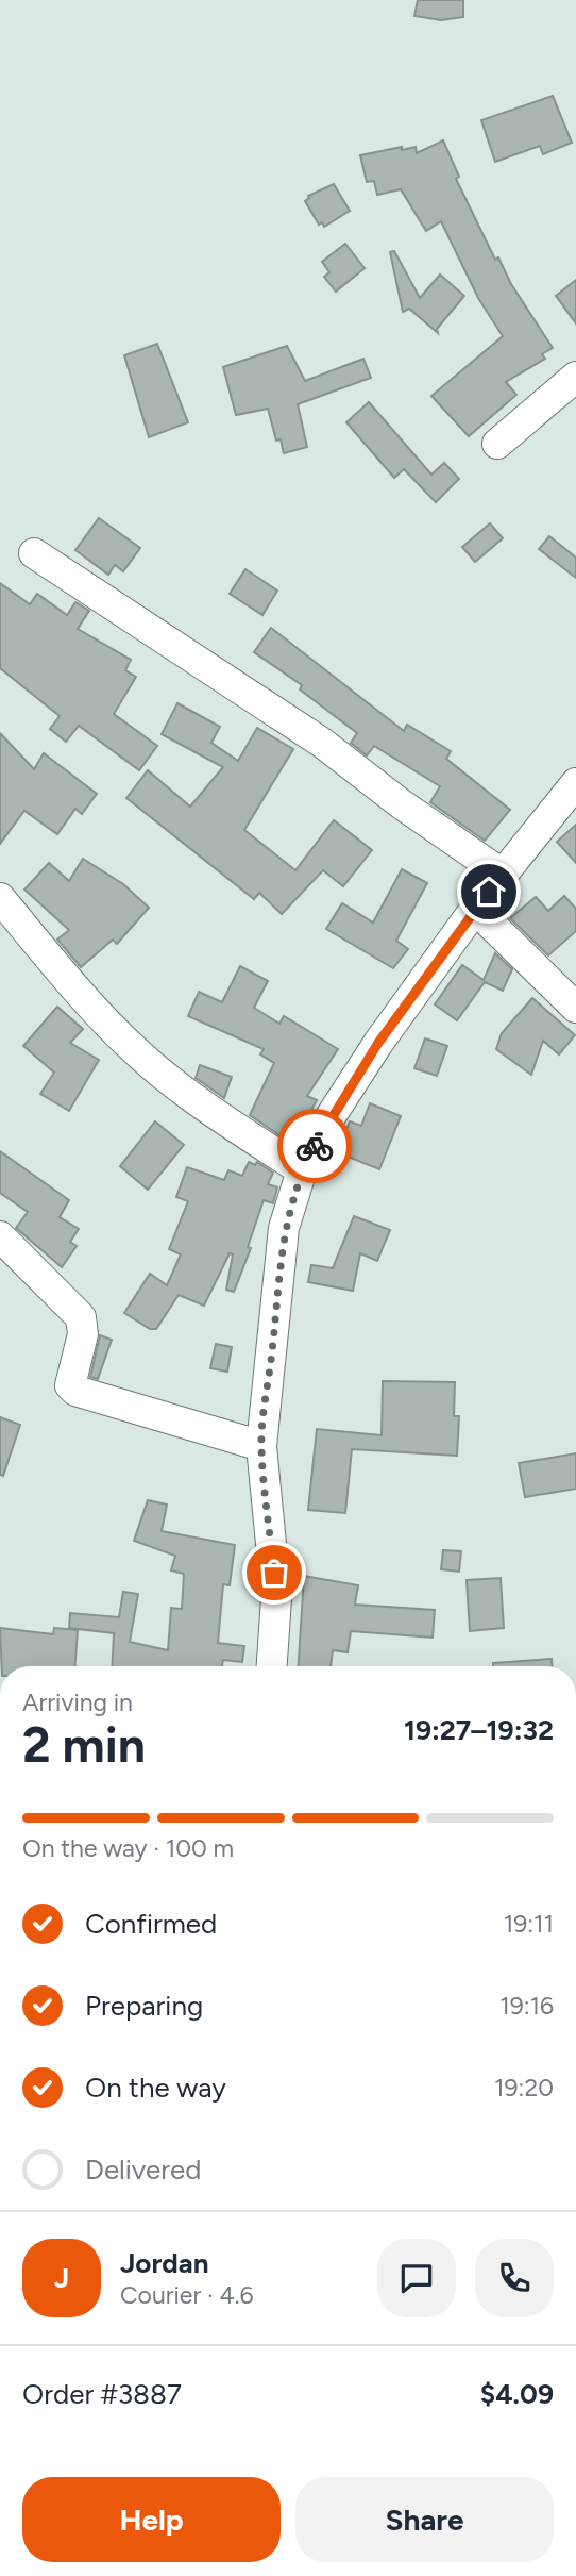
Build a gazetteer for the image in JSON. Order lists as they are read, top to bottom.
{
  "page": {
    "heading": ["2 min", "Arriving in", "19:27–19:32"],
    "panel": [
      "Jordan",
      "Courier · 4.6",
      "Order #3887",
      "$4.09"
    ],
    "bar": "On the way · 100 m",
    "list": [
      ["Confirmed", "19:11"],
      ["Preparing", "19:16"],
      ["On the way", "19:20"],
      "Delivered"
    ],
    "round": "J",
    "buttons": ["Help", "Share"]
  }
}
